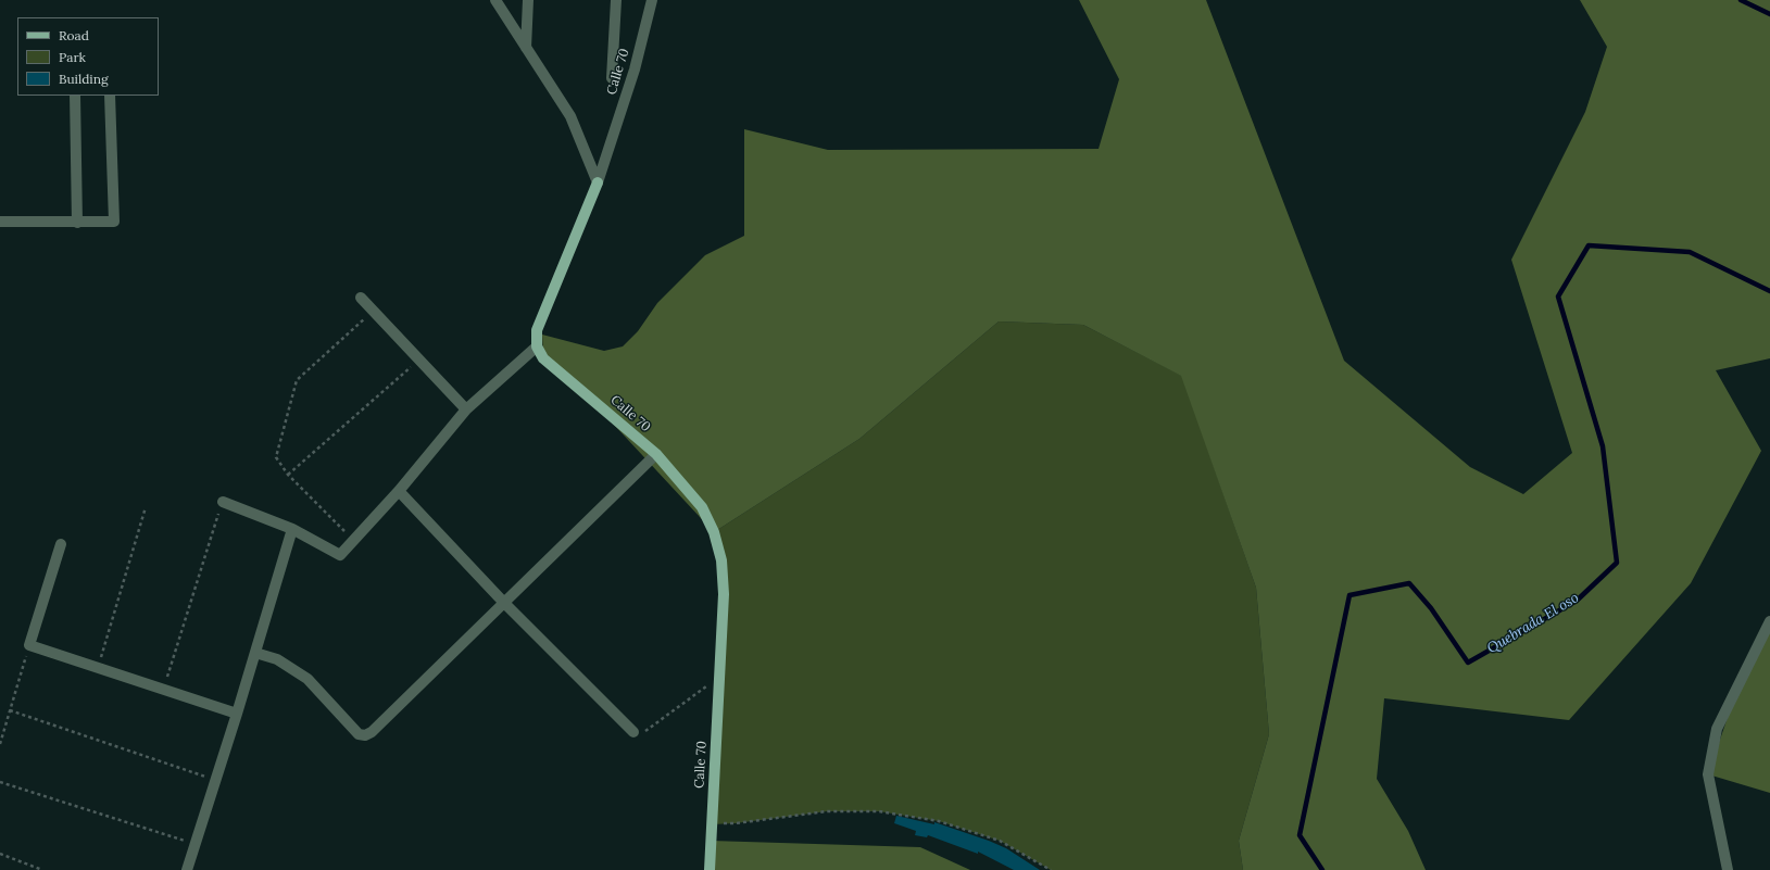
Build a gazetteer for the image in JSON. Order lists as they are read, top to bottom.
{
  "streets": {
    "main road": ["Calle 70"]
  },
  "water": ["Quebrada El oso"],
  "legend": ["Road", "Park", "Building"]
}
